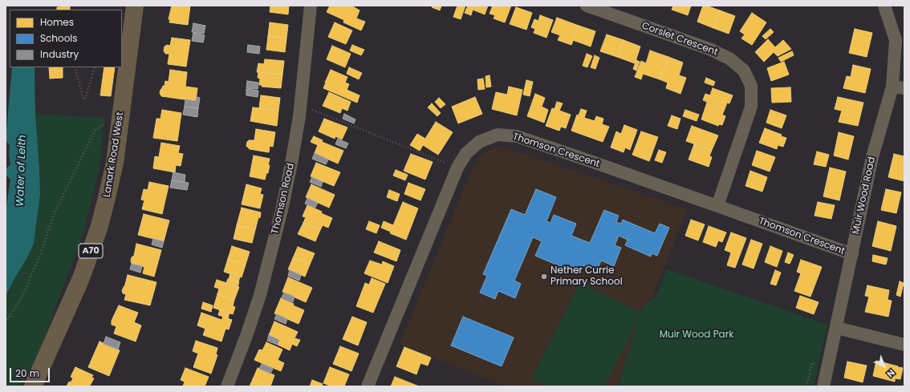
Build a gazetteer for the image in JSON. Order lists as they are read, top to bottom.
{
  "streets": {
    "main road": ["Lanark Road West", "A70"],
    "street": [
      "Corslet Crescent",
      "Thomson Crescent",
      "Muir Wood Road",
      "Thomson Road"
    ]
  },
  "crossings": [
    ["Corslet Crescent", "Thomson Crescent"],
    ["Thomson Crescent", "Muir Wood Road"]
  ],
  "water": ["Water of Leith"],
  "parks": ["Muir Wood Park"],
  "places": ["Nether Currie Primary School"],
  "legend": ["Homes", "Schools", "Industry"],
  "scale_bar": "20 m",
  "north": "bottom right"
}
